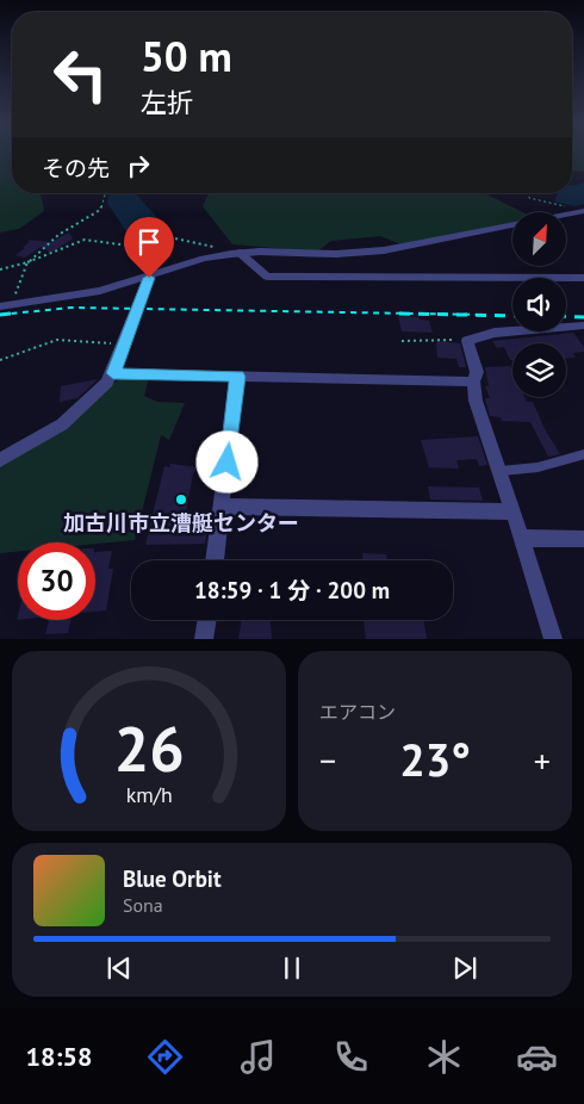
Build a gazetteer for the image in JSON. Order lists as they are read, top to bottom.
{
  "places": ["加古川市立漕艇センター"],
  "north": "top right",
  "page": {
    "turn": ["50 m", "左折"],
    "then": "その先",
    "limit": "30",
    "trip": "18:59 · 1 分 · 200 m",
    "tile": "エアコン",
    "heat": ["−", "23°", "+"],
    "song": ["Blue Orbit", "Sona"],
    "tabs": "18:58",
    "gauge": ["26", "km/h"]
  }
}
